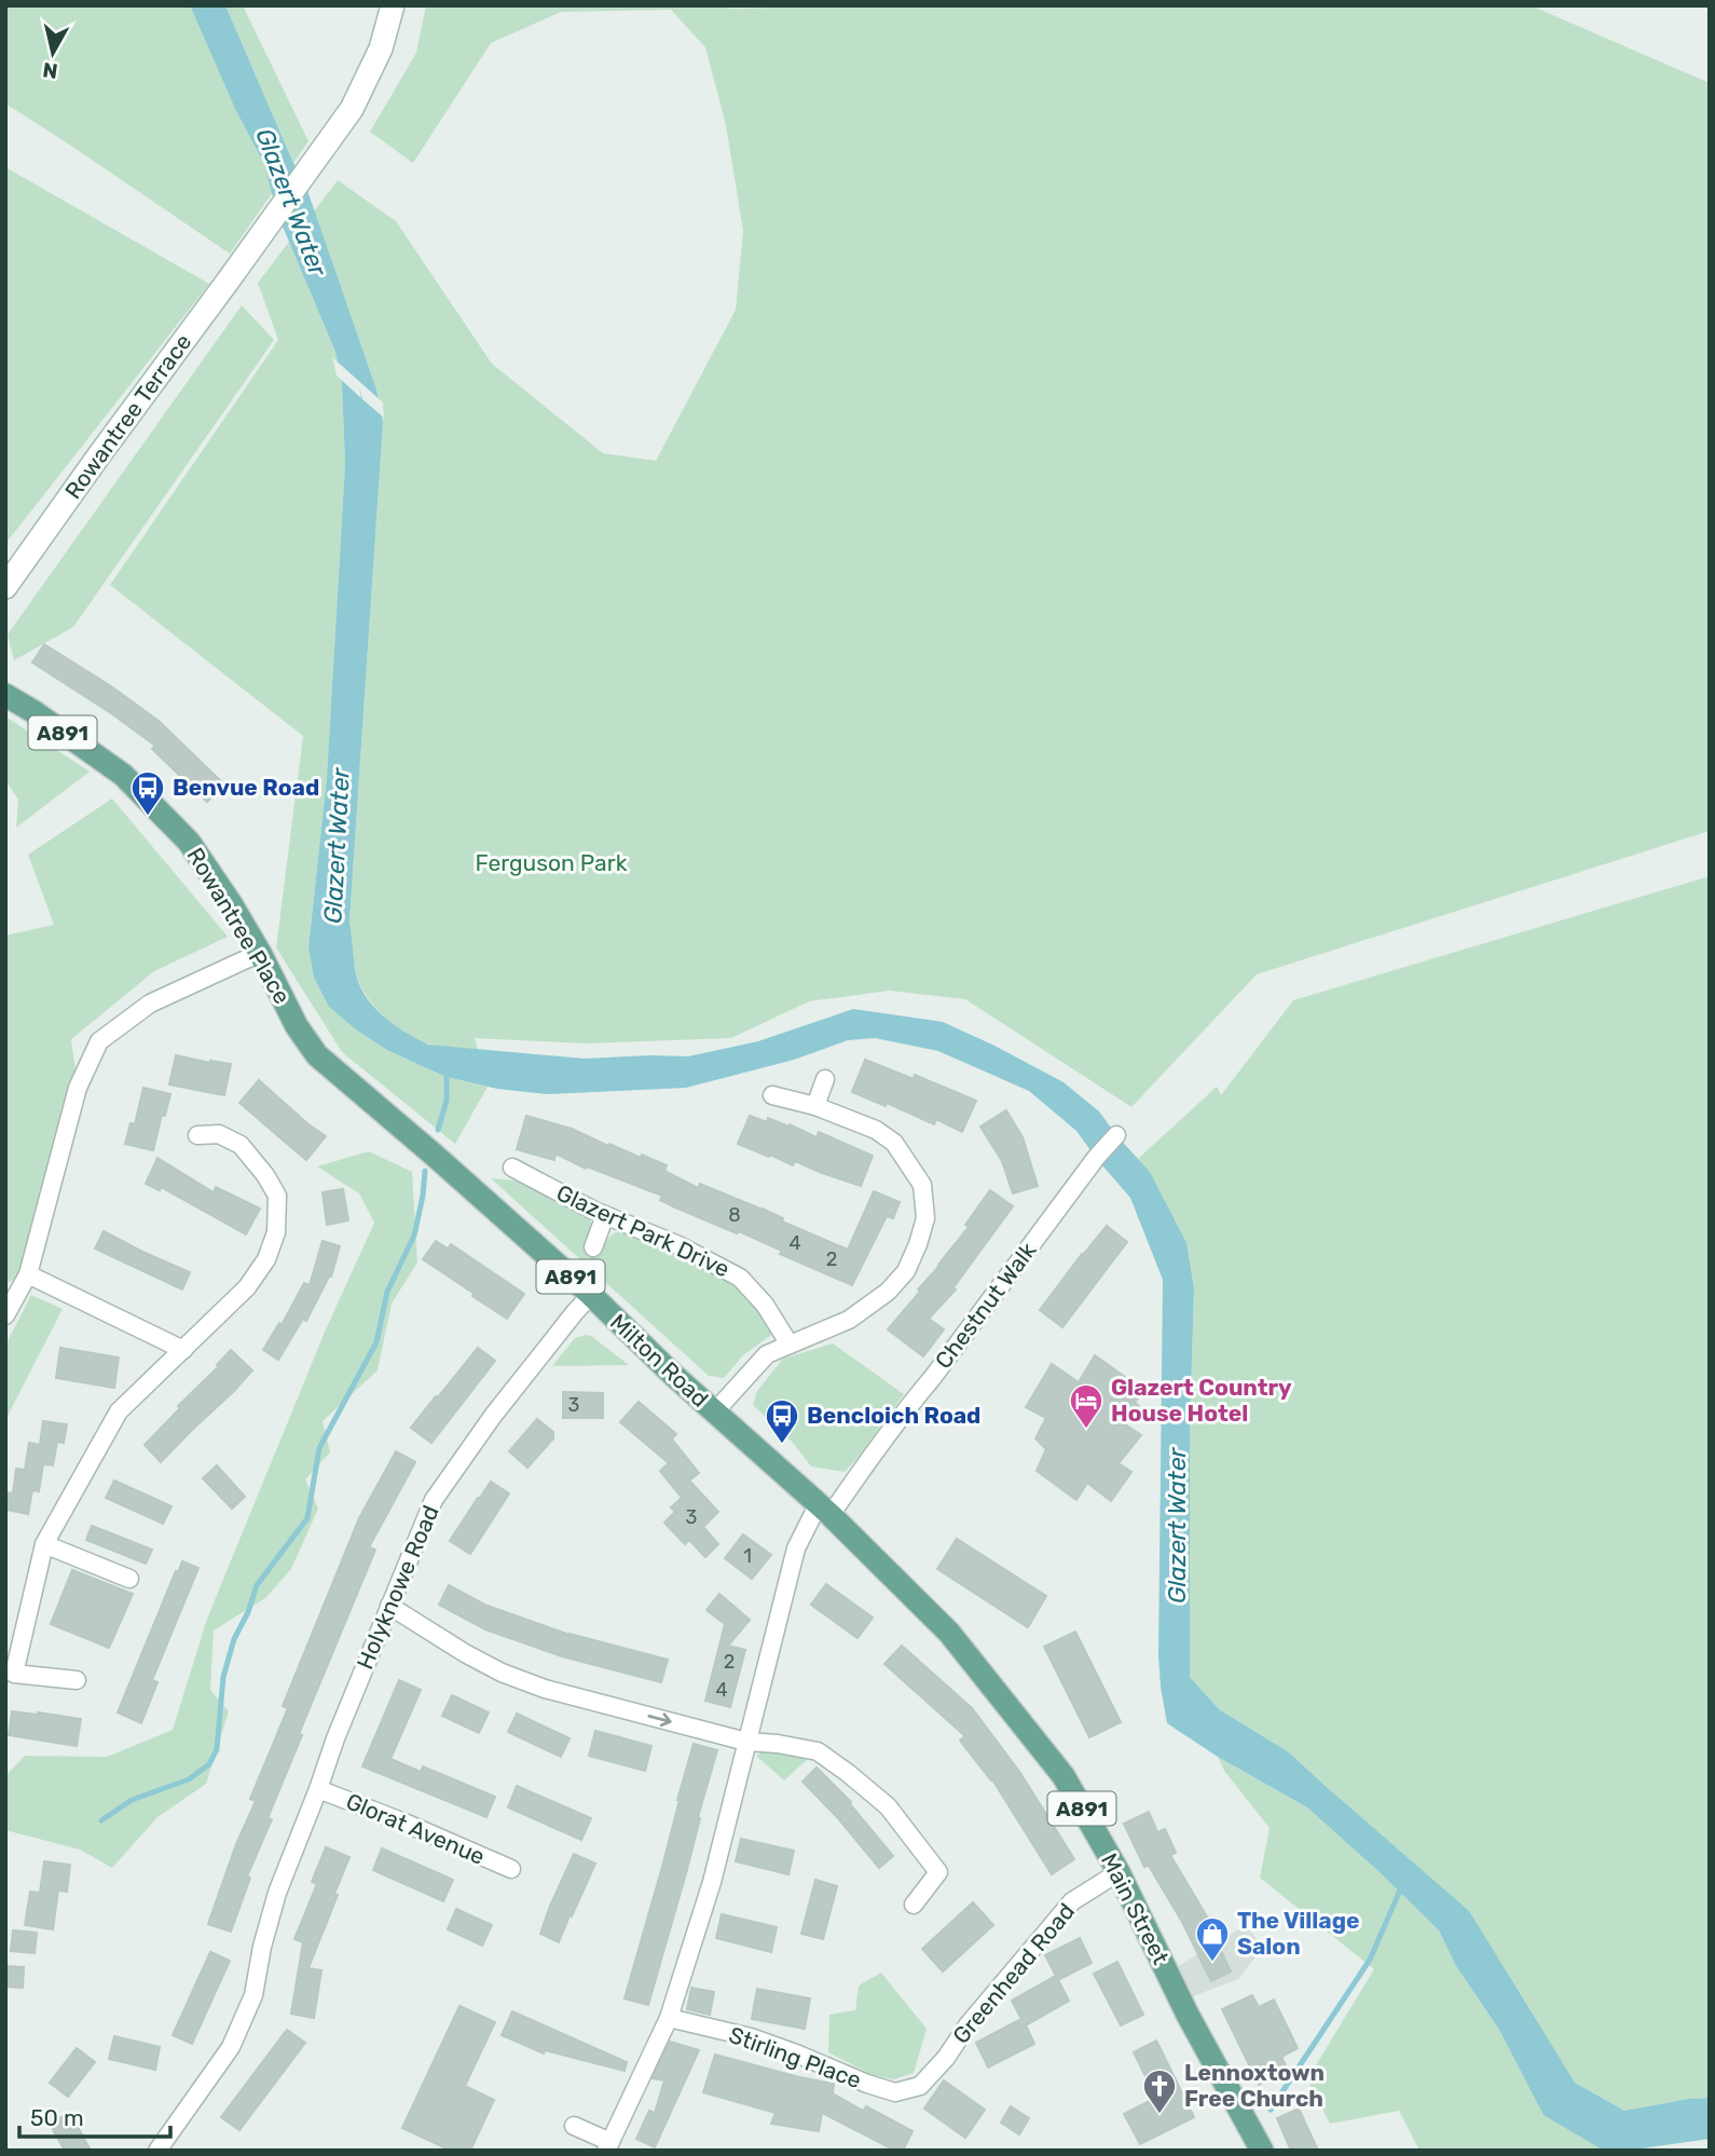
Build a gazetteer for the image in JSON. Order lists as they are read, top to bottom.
{
  "streets": {
    "main road": [
      "Rowantree Terrace",
      "A891",
      "Rowantree Place",
      "Milton Road",
      "Main Street"
    ],
    "street": [
      "Glazert Park Drive",
      "Chestnut Walk",
      "Holyknowe Road",
      "Glorat Avenue",
      "Greenhead Road",
      "Stirling Place"
    ]
  },
  "crossings": [
    ["Rowantree Place", "Milton Road"],
    ["Chestnut Walk", "Milton Road"],
    ["Chestnut Walk", "Main Street"],
    ["Milton Road", "Holyknowe Road"],
    ["Milton Road", "Main Street"],
    ["Holyknowe Road", "Glorat Avenue"],
    ["Main Street", "Greenhead Road"],
    ["Greenhead Road", "Stirling Place"]
  ],
  "water": ["Glazert Water"],
  "parks": ["Ferguson Park"],
  "places": {
    "bus stop": ["Benvue Road", "Bencloich Road"],
    "hotel": ["Glazert Country House Hotel"],
    "shop": ["The Village Salon"],
    "church": ["Lennoxtown Free Church"]
  },
  "house_numbers": [
    "8",
    "4",
    "2",
    "3",
    "3",
    "1",
    "2",
    "4"
  ],
  "scale_bar": "50 m",
  "north": "bottom"
}
